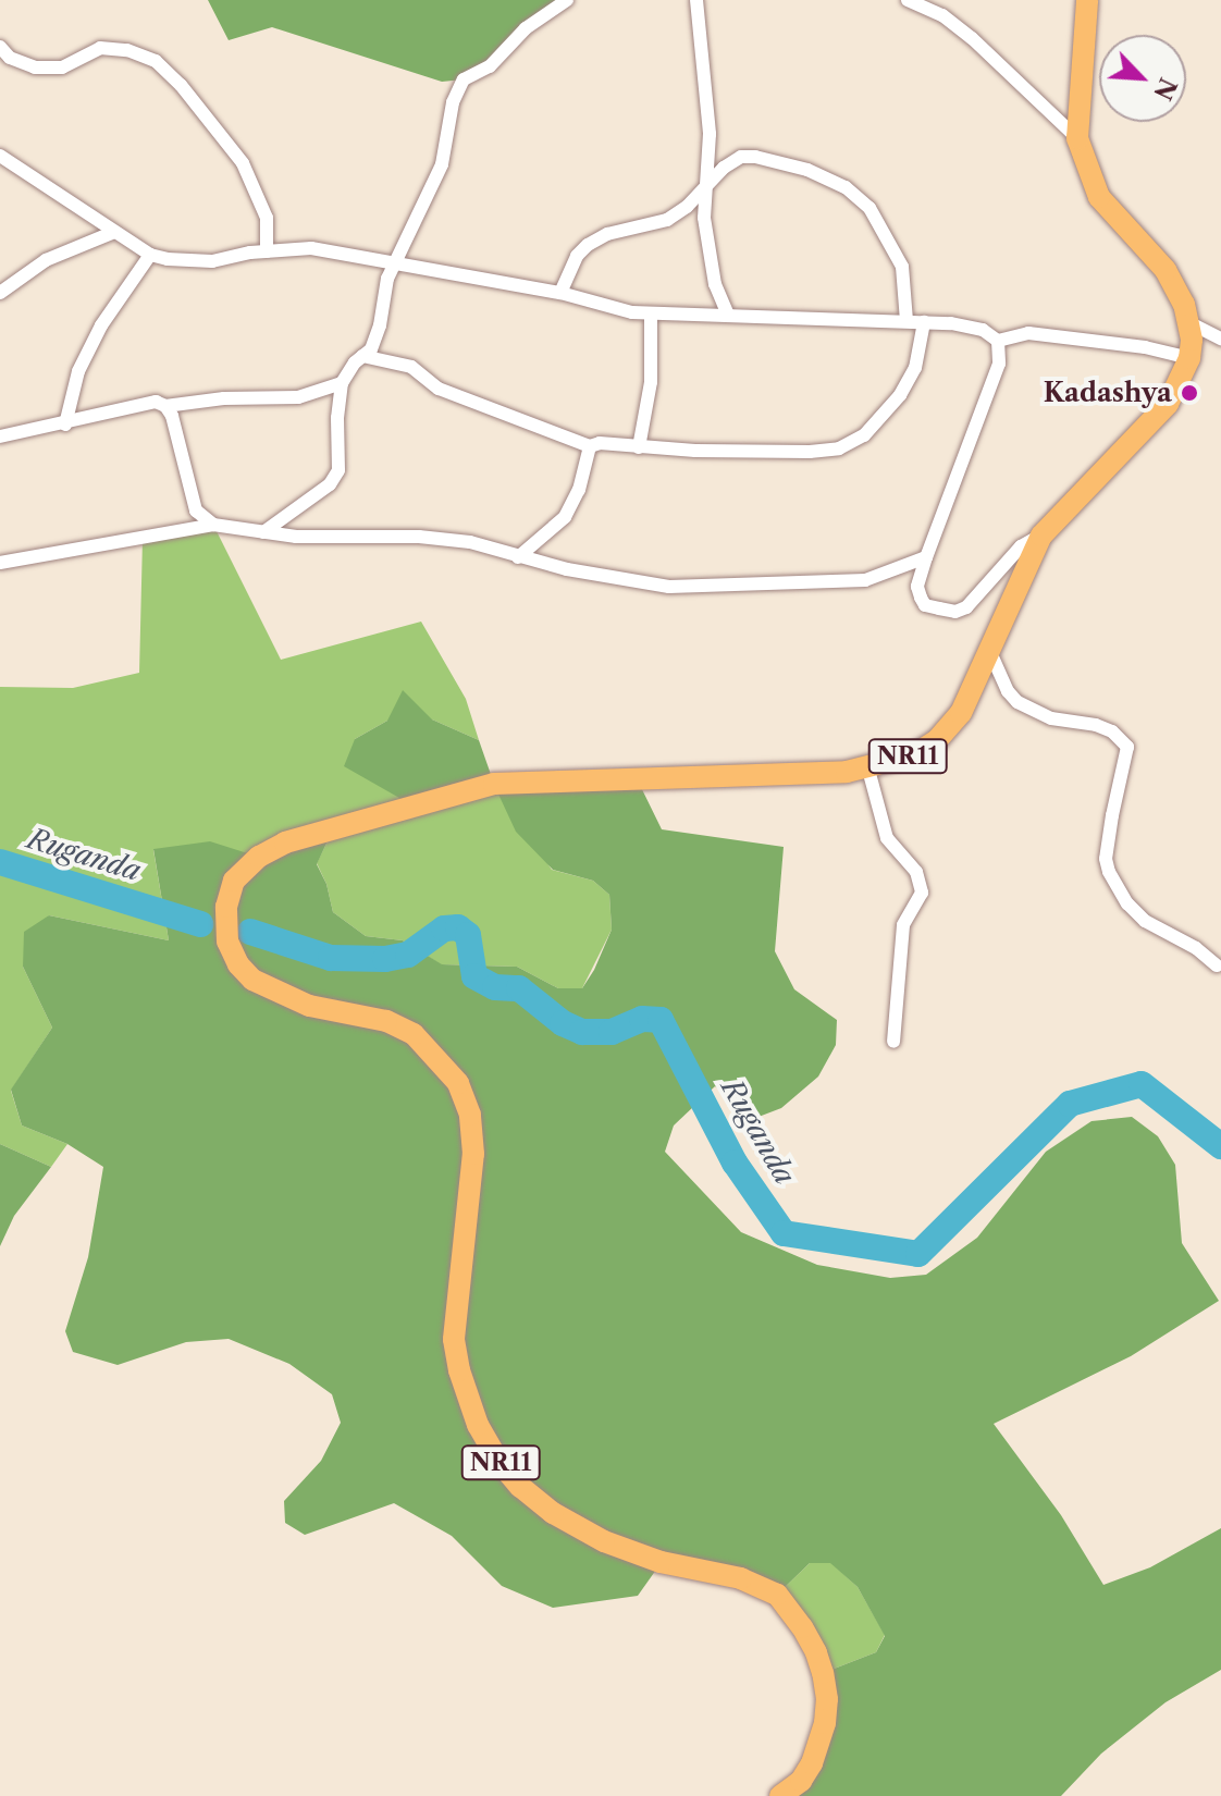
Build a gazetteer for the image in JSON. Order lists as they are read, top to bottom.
{
  "streets": {
    "highway": ["NR11"]
  },
  "water": ["Ruganda"],
  "places": ["Kadashya"],
  "north": "bottom right"
}
